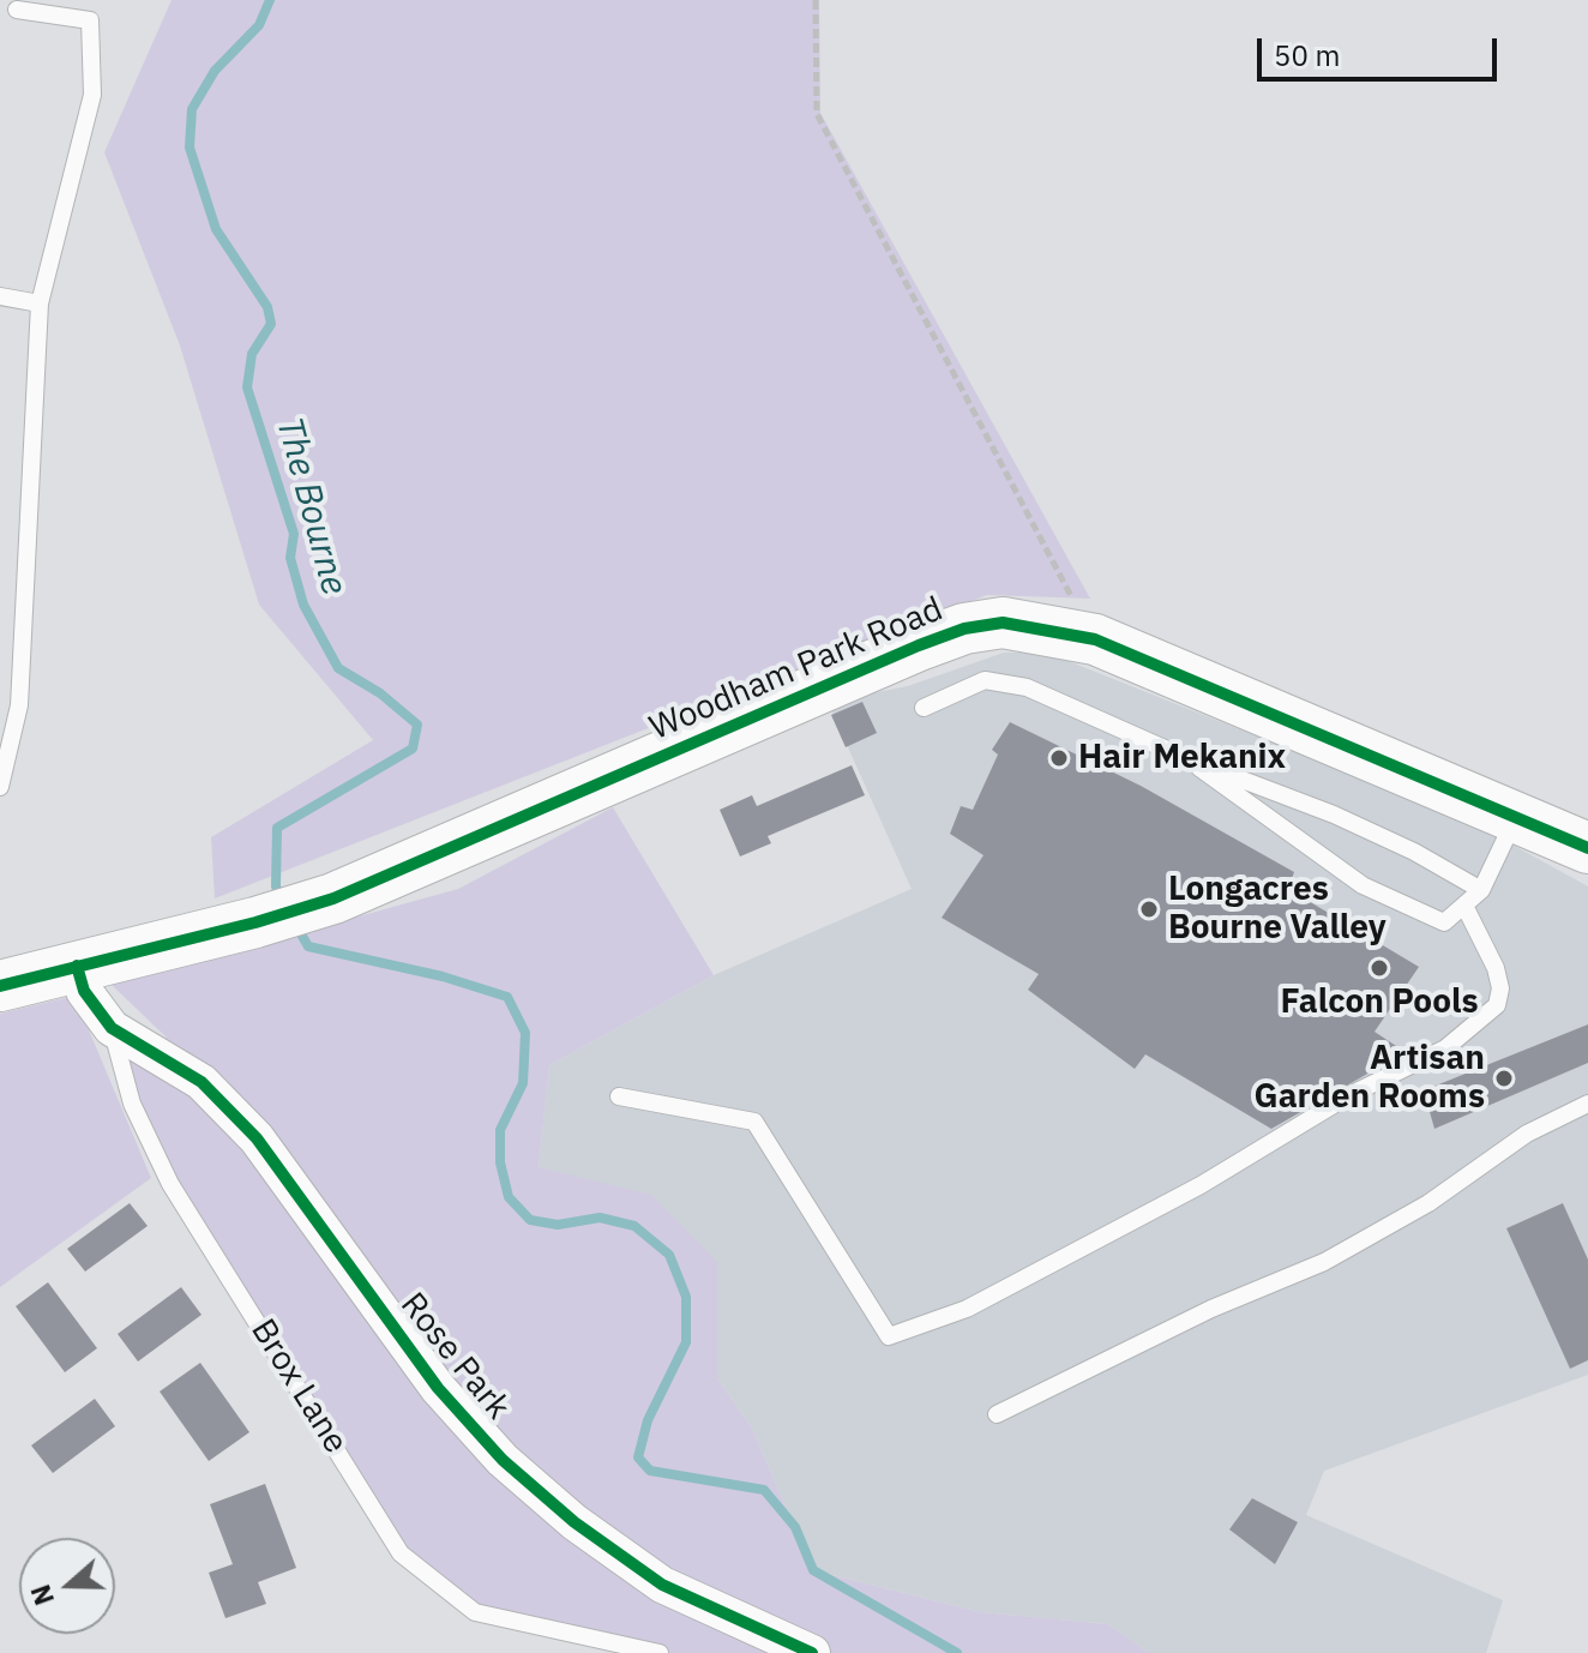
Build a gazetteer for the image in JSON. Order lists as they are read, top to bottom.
{
  "streets": {
    "street": ["Woodham Park Road", "Rose Park", "Brox Lane"]
  },
  "crossings": [
    ["Woodham Park Road", "Brox Lane"],
    ["Rose Park", "Brox Lane"]
  ],
  "water": ["The Bourne"],
  "places": [
    "Hair Mekanix",
    "Longacres Bourne Valley",
    "Falcon Pools",
    "Artisan Garden Rooms"
  ],
  "scale_bar": "50 m",
  "north": "left"
}
